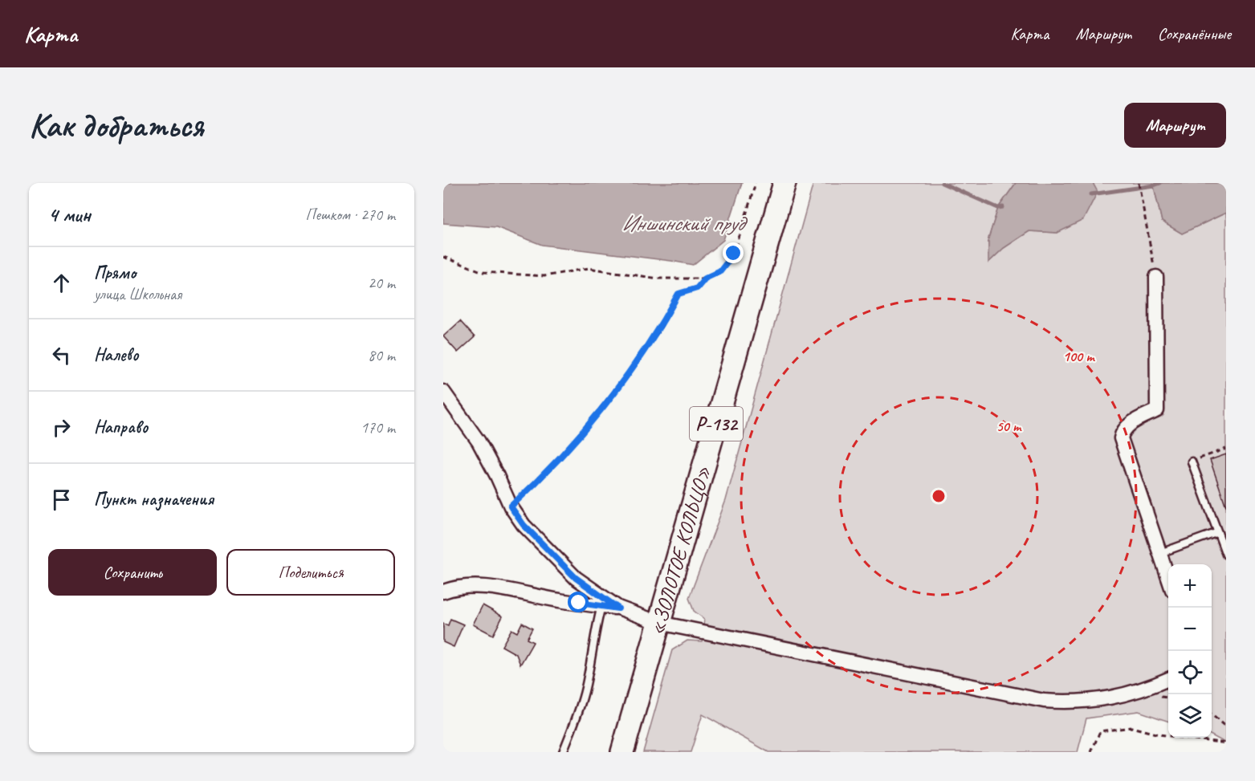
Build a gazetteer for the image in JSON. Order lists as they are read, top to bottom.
{
  "streets": {
    "highway": ["Р-132", "«ЗОЛОТОЕ КОЛЬЦО»"]
  },
  "water": ["Иншинский пруд"],
  "page": {
    "header": "Карта",
    "nav": ["Карта", "Маршрут", "Сохранённые"],
    "buttons": [
      "Маршрут",
      ["Сохранить", "Поделиться"]
    ],
    "title": "Как добраться",
    "heading": ["4 мин", "Пешком · 270 m"],
    "list": [
      ["Прямо", "улица Школьная", "20 m"],
      ["Налево", "80 m"],
      ["Направо", "170 m"],
      "Пункт назначения"
    ],
    "map_buttons": ["+", "−"]
  },
  "rings": ["100 m", "50 m"]
}
